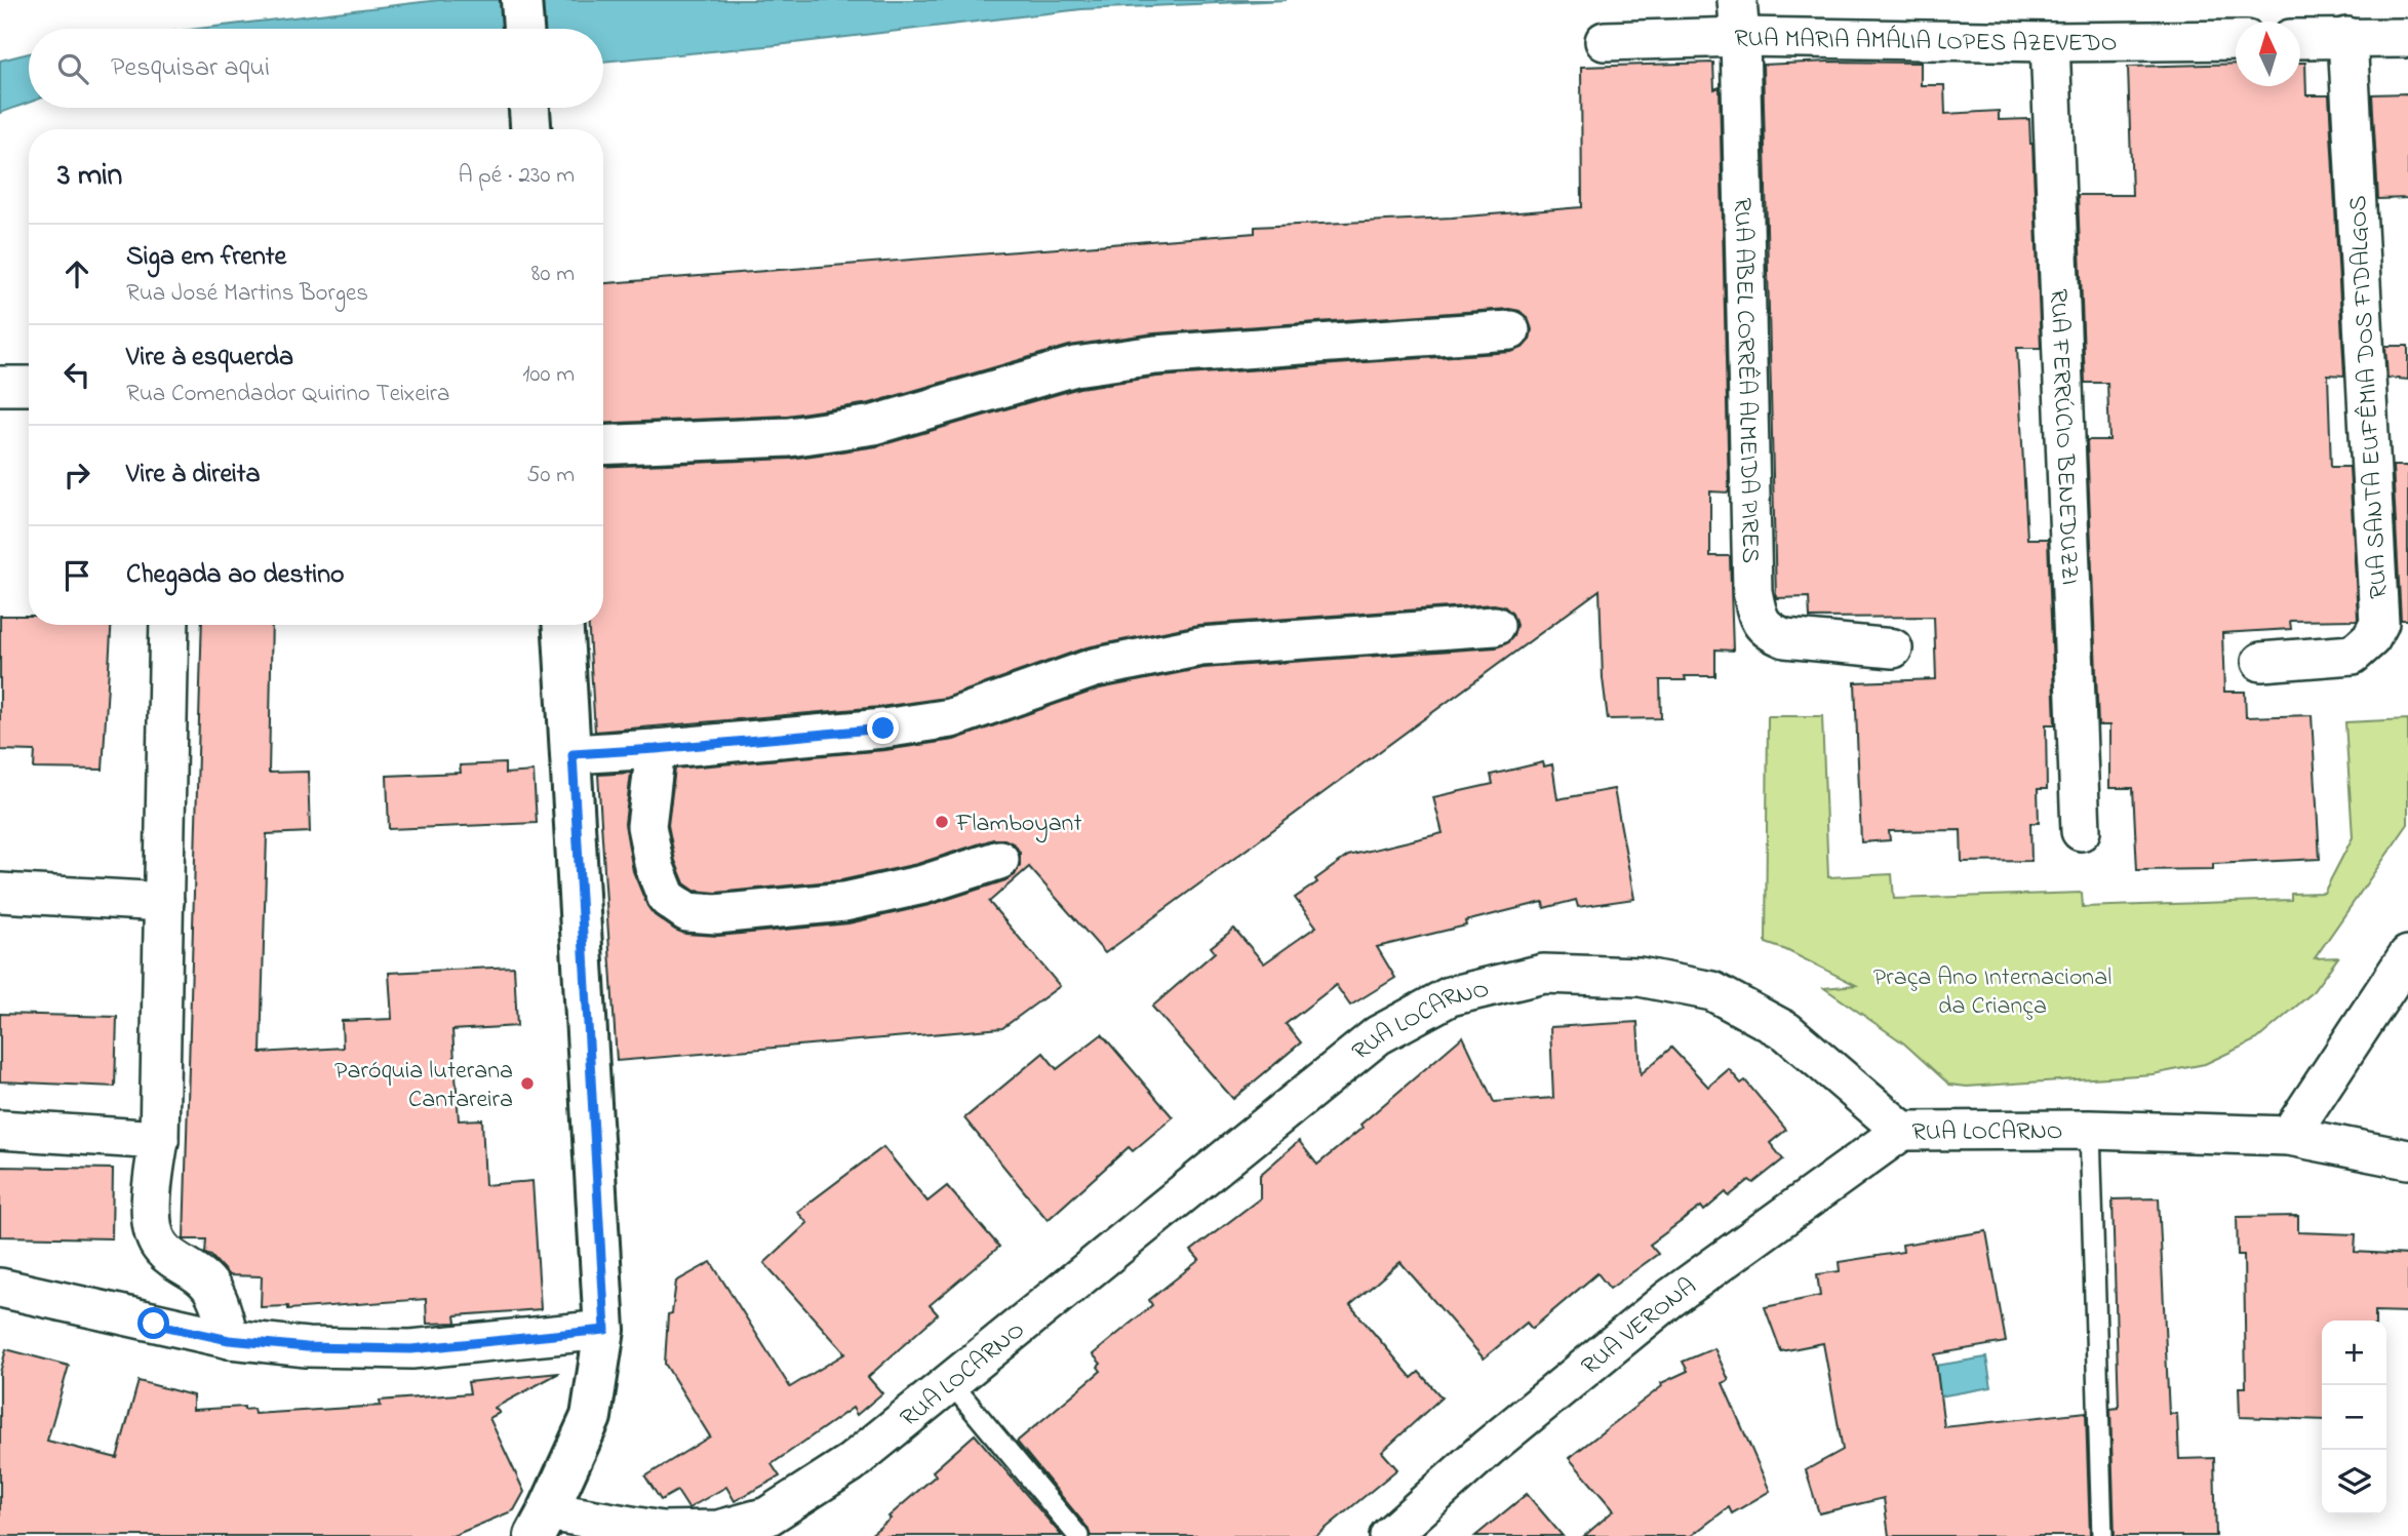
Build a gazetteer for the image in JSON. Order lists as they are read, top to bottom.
{
  "streets": {
    "street": [
      "RUA MARIA AMÁLIA LOPES AZEVEDO",
      "RUA ABEL CORRÊA ALMEIDA PIRES",
      "RUA SANTA EUFÊMIA DOS FIDALGOS",
      "RUA FERRÚCIO BENEDUZZI",
      "RUA LOCARNO",
      "RUA VERONA"
    ]
  },
  "crossings": [
    ["RUA MARIA AMÁLIA LOPES AZEVEDO", "RUA ABEL CORRÊA ALMEIDA PIRES"],
    ["RUA MARIA AMÁLIA LOPES AZEVEDO", "RUA FERRÚCIO BENEDUZZI"],
    ["RUA LOCARNO", "RUA VERONA"]
  ],
  "parks": ["Praça Ano Internacional da Criança"],
  "places": ["Flamboyant", "Paróquia luterana Cantareira"],
  "north": "top",
  "page": {
    "search": "Pesquisar aqui",
    "heading": ["3 min", "A pé · 230 m"],
    "list": [
      ["Siga em frente", "Rua José Martins Borges", "80 m"],
      ["Vire à esquerda", "Rua Comendador Quirino Teixeira", "100 m"],
      ["Vire à direita", "50 m"],
      "Chegada ao destino"
    ],
    "map_buttons": ["+", "−"]
  }
}
